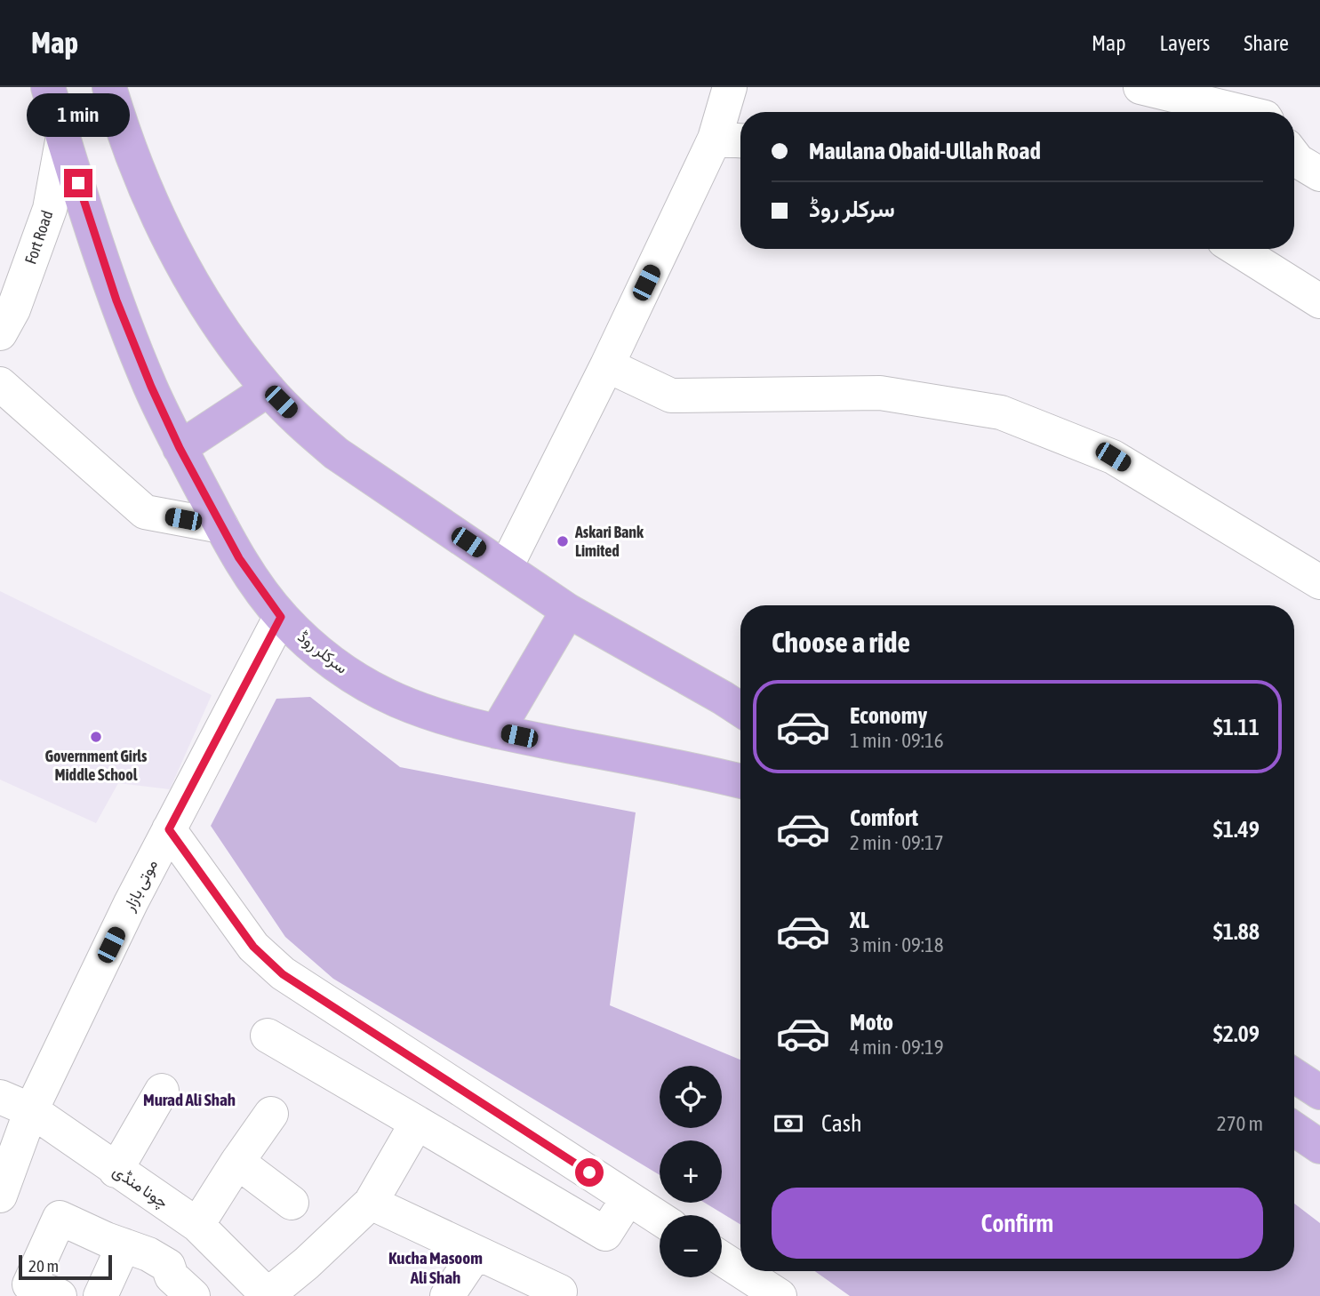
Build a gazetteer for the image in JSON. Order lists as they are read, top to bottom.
{
  "streets": {
    "main road": ["سرکلر روڈ"],
    "street": ["Fort Road", "موتی بازار", "چونا منڈی"]
  },
  "crossings": [
    ["Fort Road", "سرکلر روڈ"],
    ["سرکلر روڈ", "موتی بازار"],
    ["موتی بازار", "چونا منڈی"]
  ],
  "districts": ["Murad Ali Shah", "Kucha Masoom Ali Shah"],
  "places": ["Askari Bank Limited", "Government Girls Middle School"],
  "scale_bar": "20 m",
  "page": {
    "header": "Map",
    "nav": ["Map", "Layers", "Share"],
    "bubble": "1 min",
    "banner": ["Maulana Obaid-Ullah Road", "سرکلر روڈ"],
    "heading": "Choose a ride",
    "list": [
      {
        "name": "Economy",
        "note": "1 min · 09:16",
        "value": "$1.11"
      },
      {
        "name": "Comfort",
        "note": "2 min · 09:17",
        "value": "$1.49"
      },
      {
        "name": "XL",
        "note": "3 min · 09:18",
        "value": "$1.88"
      },
      {
        "name": "Moto",
        "note": "4 min · 09:19",
        "value": "$2.09"
      }
    ],
    "map_buttons": ["+", "−"],
    "pay": ["Cash", "270 m"],
    "buttons": "Confirm",
    "scale": "20 m"
  }
}
